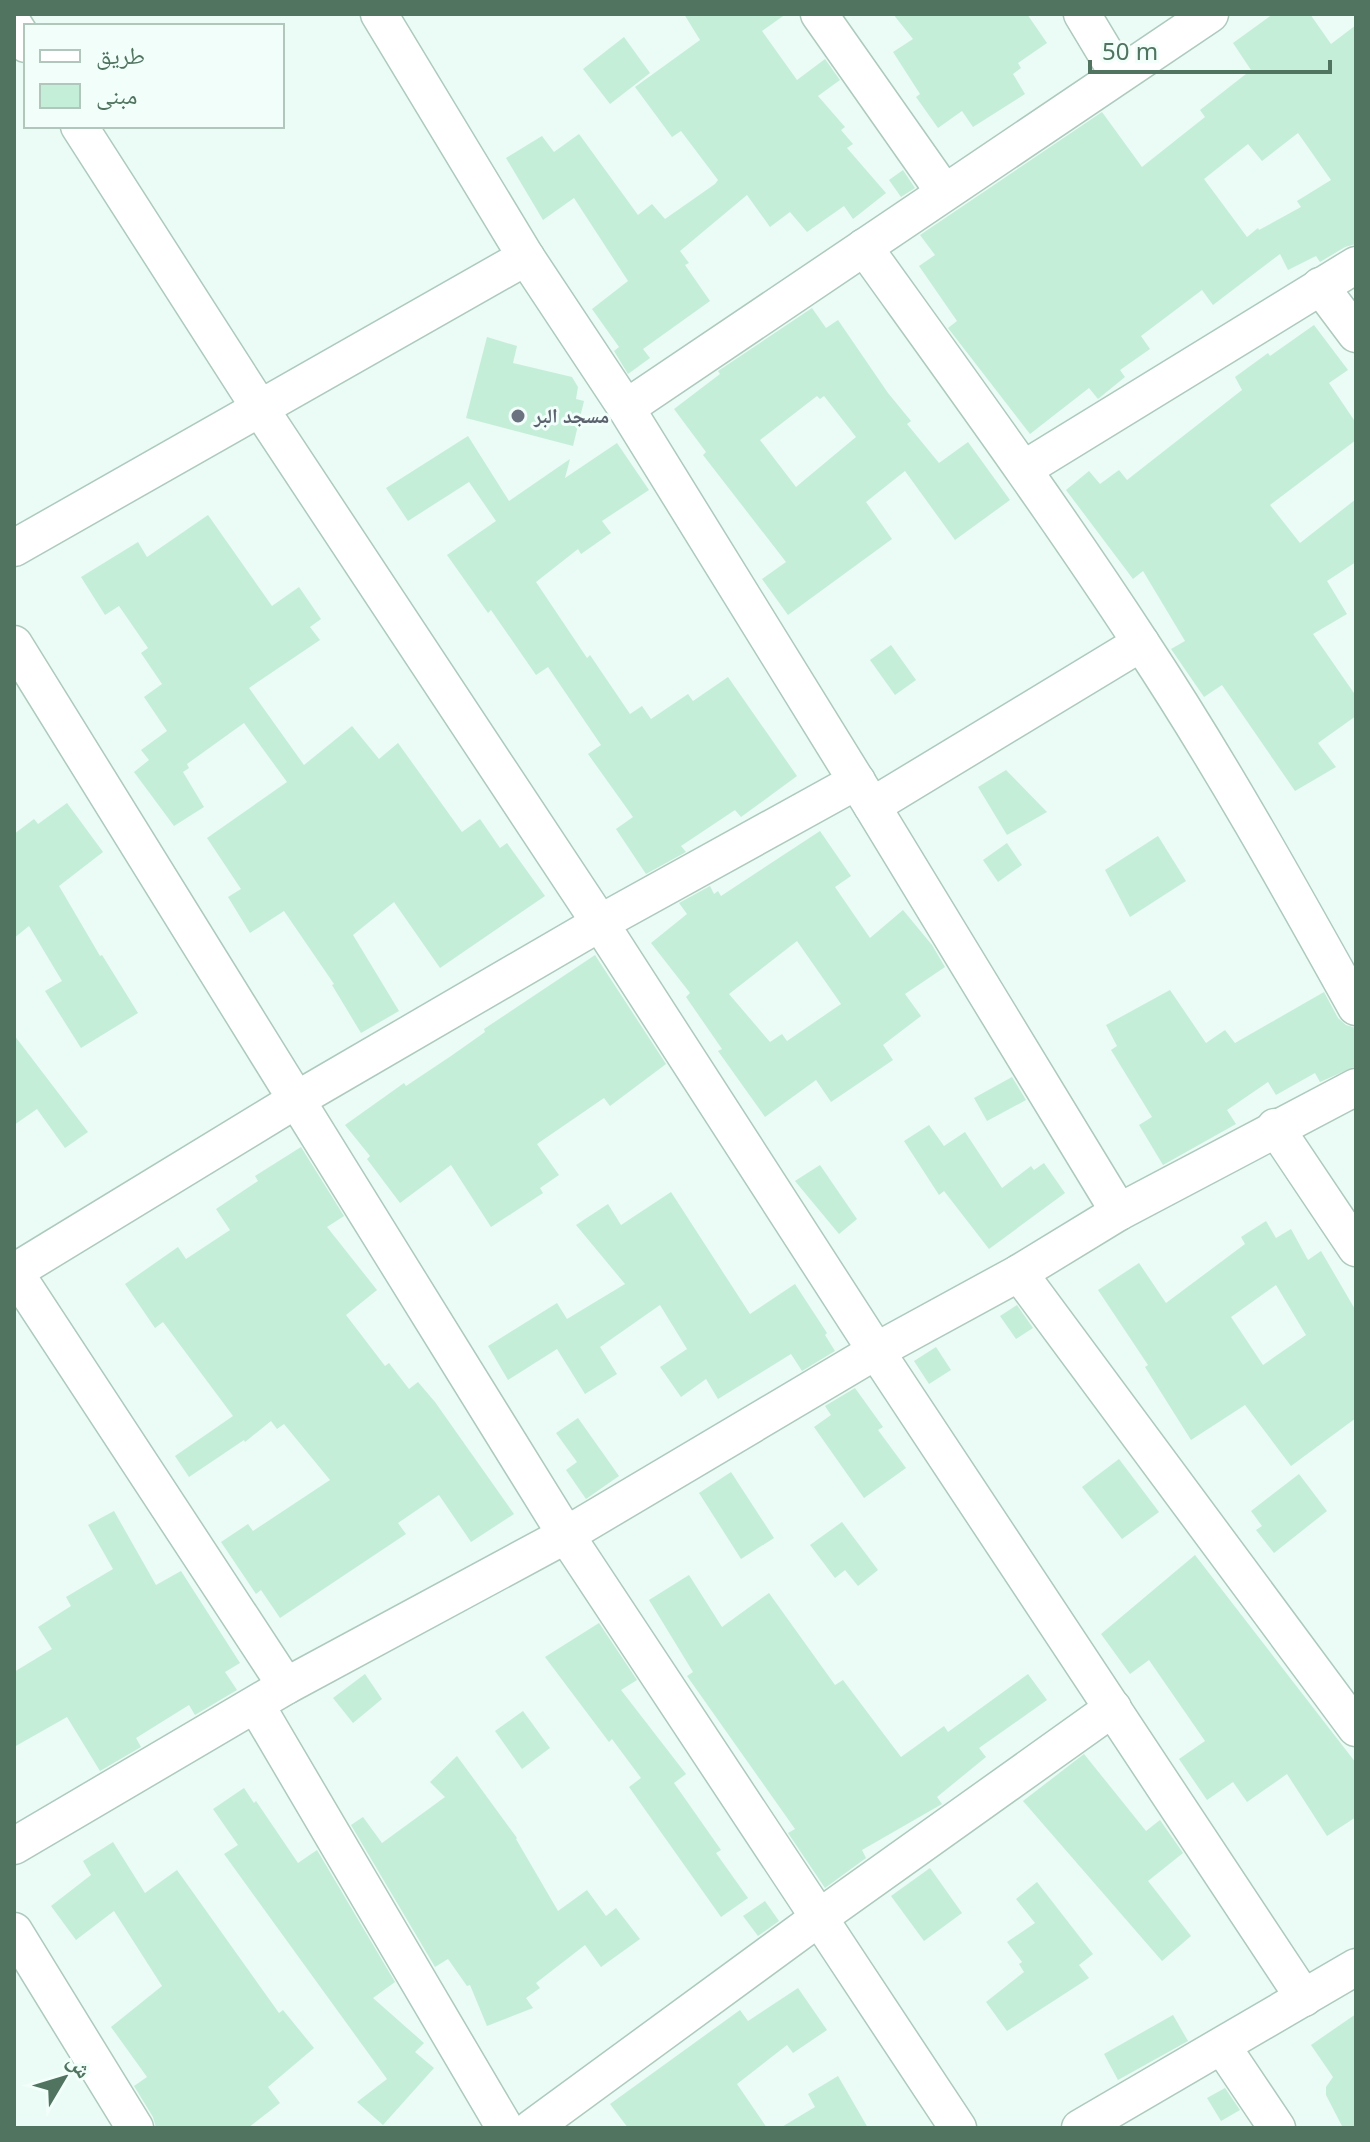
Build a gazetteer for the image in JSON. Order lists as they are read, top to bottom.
{
  "places": ["مسجد البر"],
  "legend": ["طريق", "مبنى"],
  "scale_bar": "50 m",
  "north": "top right"
}
